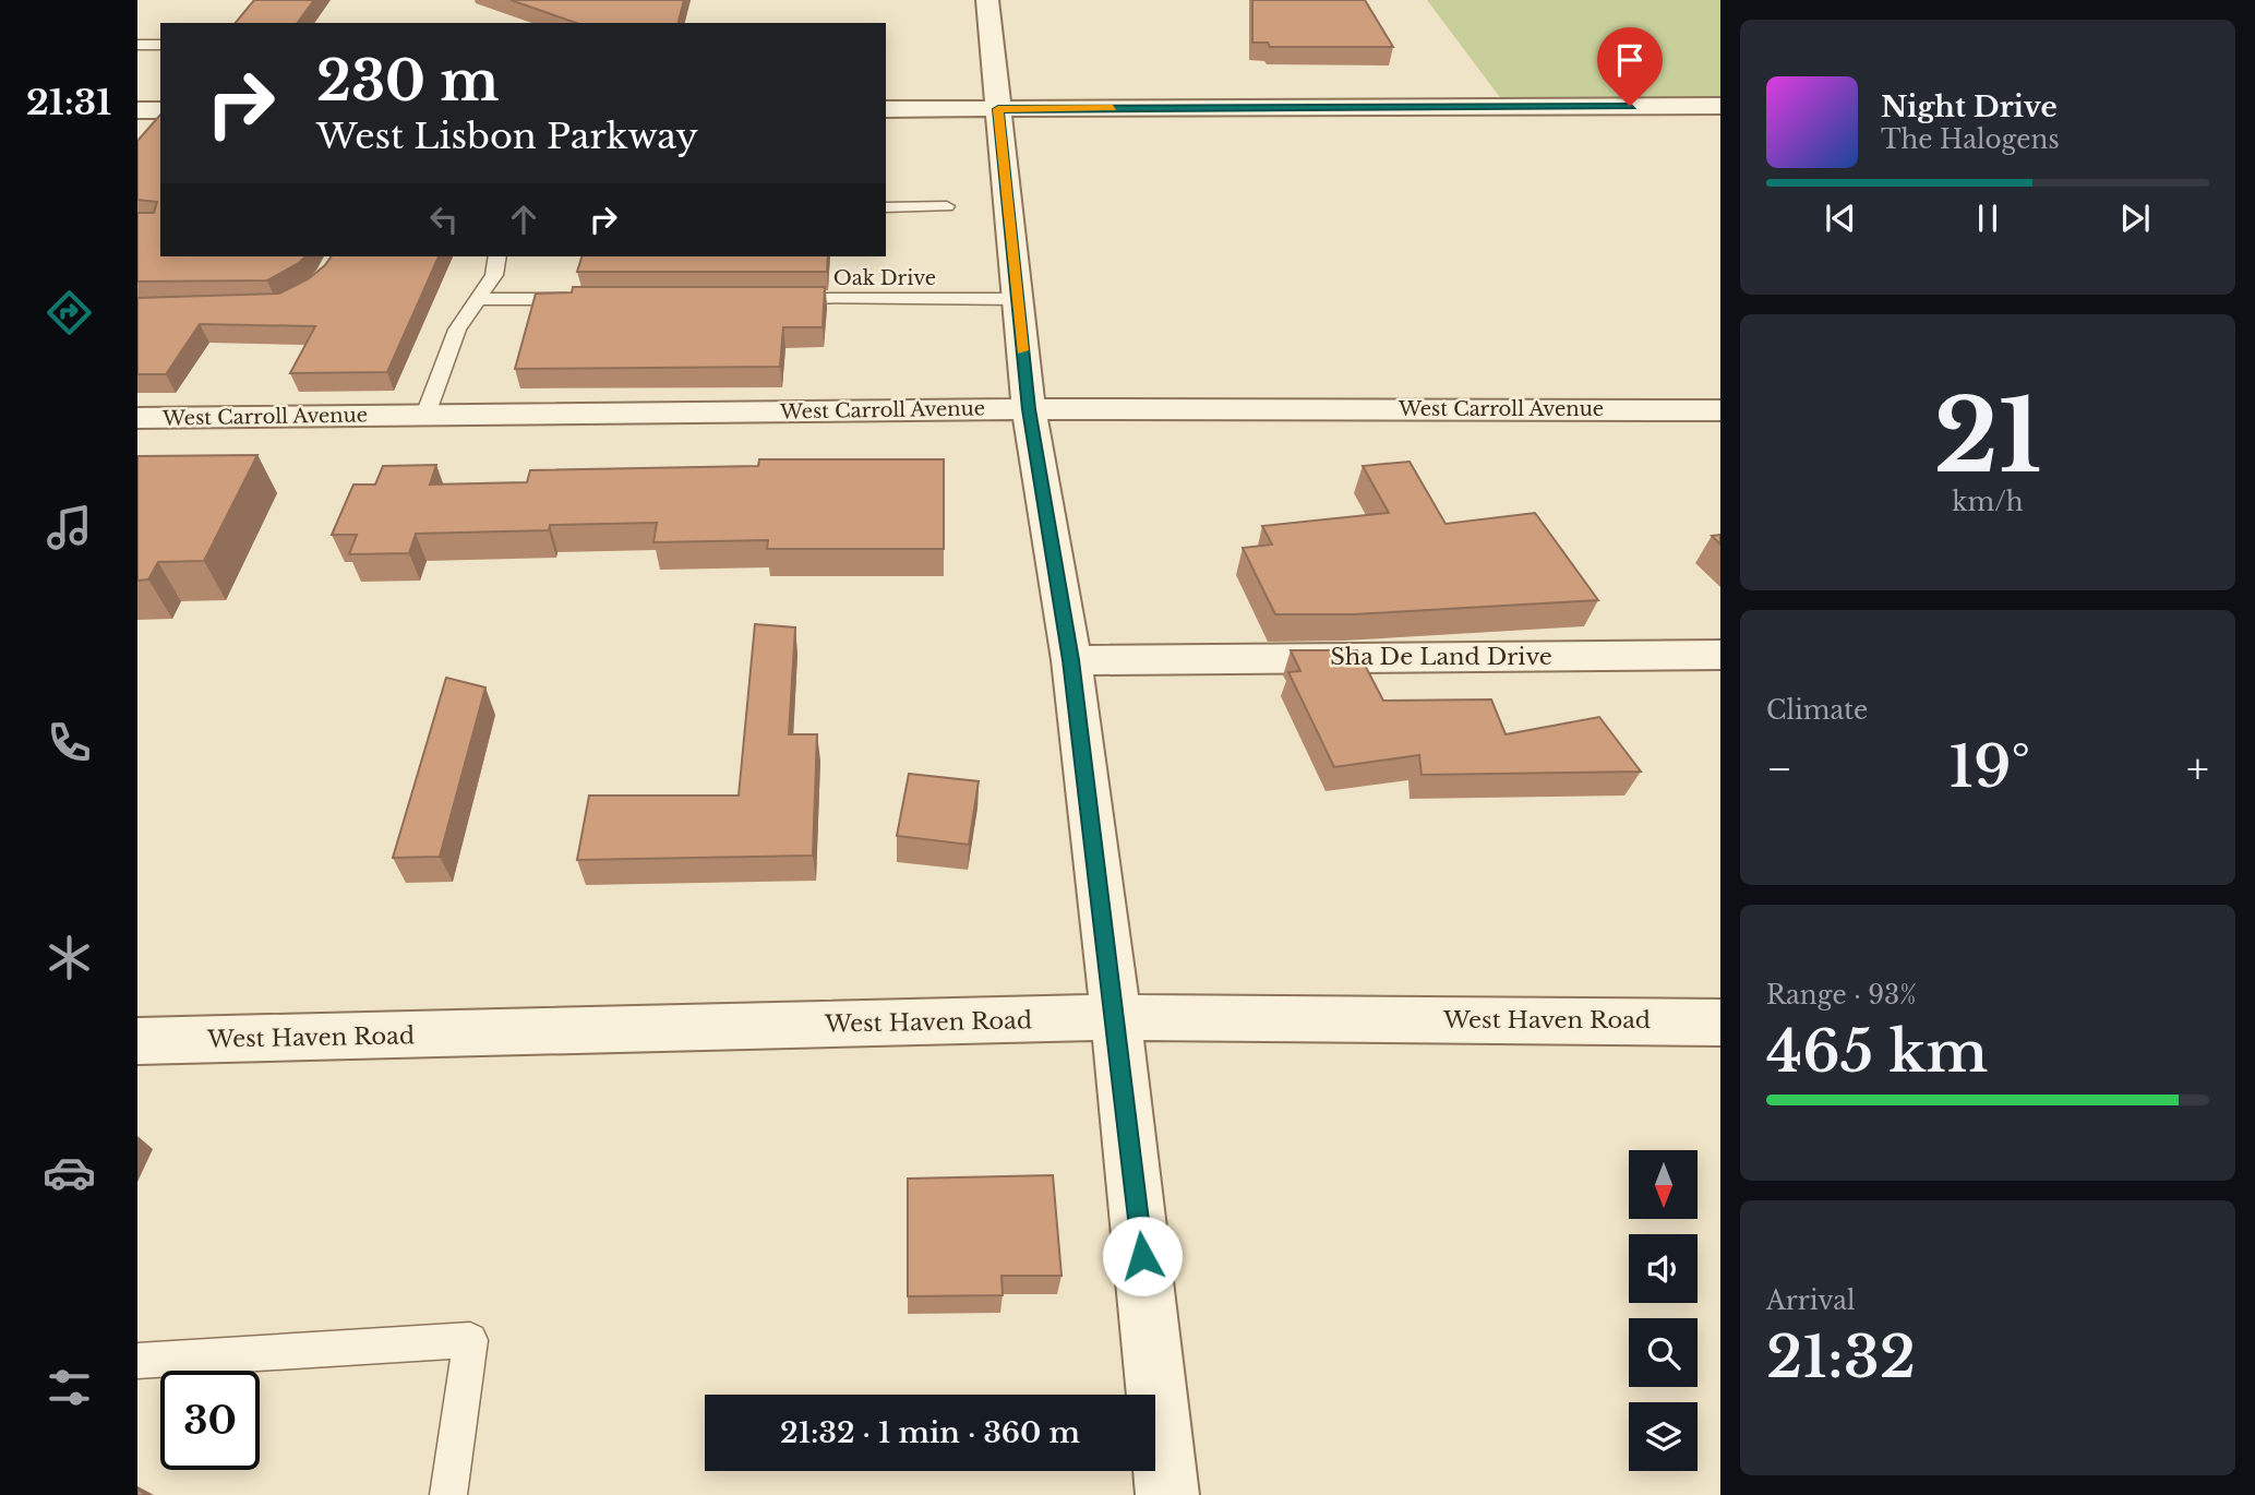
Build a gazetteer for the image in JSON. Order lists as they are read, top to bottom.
{
  "streets": {
    "street": ["West Carroll Avenue", "Sha De Land Drive", "West Haven Road"],
    "lane": ["Oak Drive"]
  },
  "north": "bottom",
  "page": {
    "tabs": "21:31",
    "turn": ["230 m", "West Lisbon Parkway"],
    "song": ["Night Drive", "The Halogens"],
    "tile": [
      ["21", "km/h"],
      "Climate",
      ["Range · 93%", "465 km"],
      ["Arrival", "21:32"]
    ],
    "heat": ["−", "19°", "+"],
    "limit": "30",
    "trip": "21:32 · 1 min · 360 m"
  }
}
